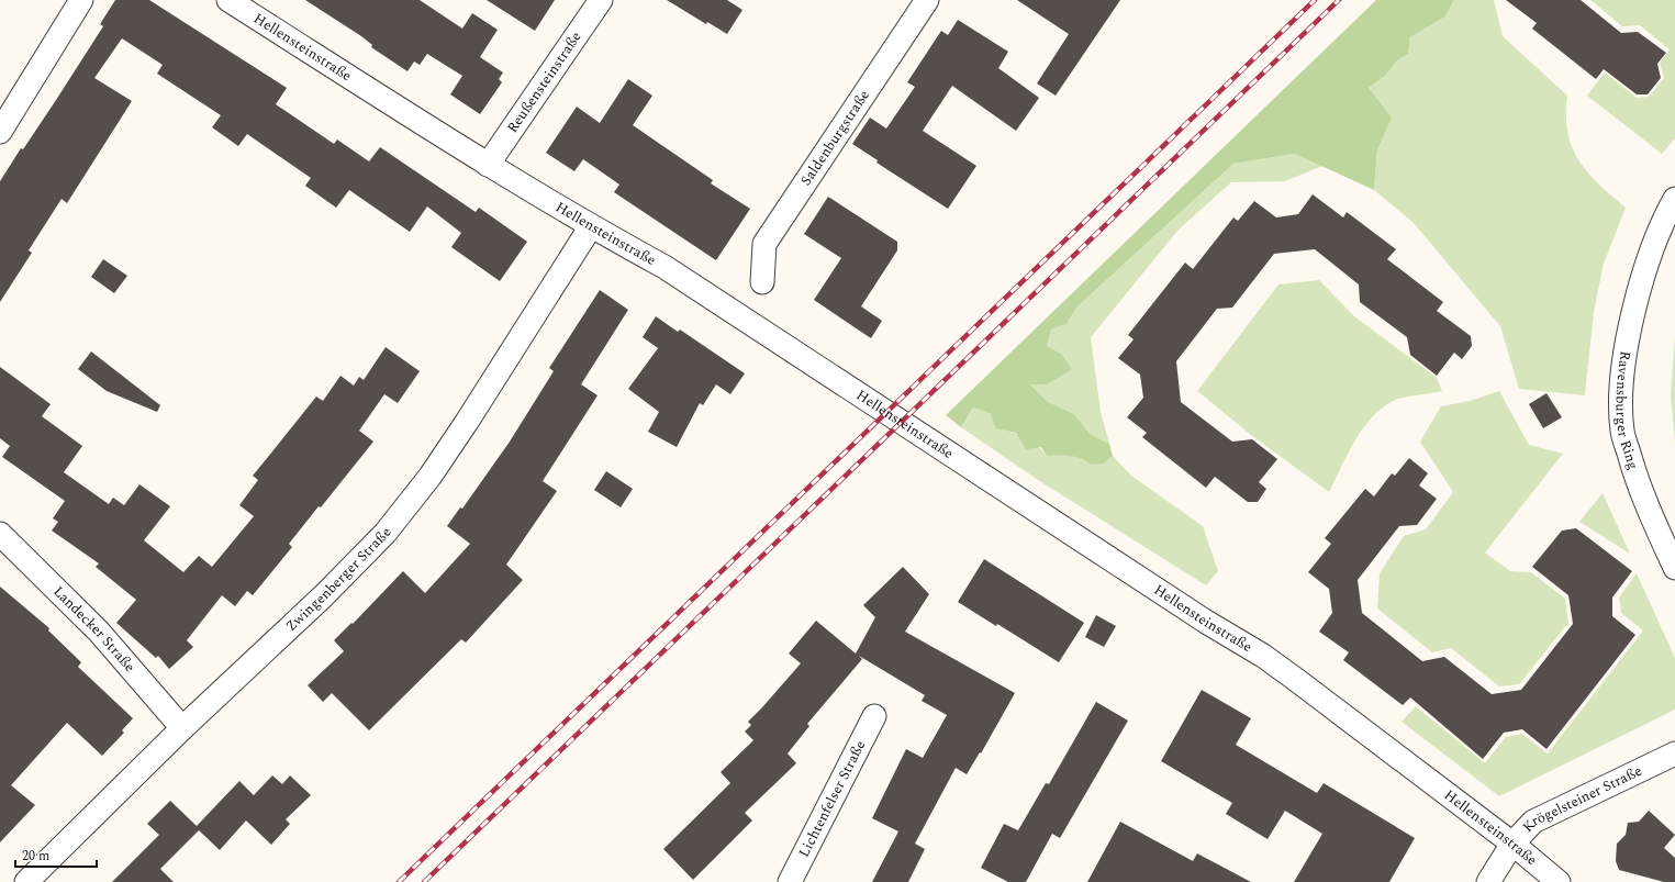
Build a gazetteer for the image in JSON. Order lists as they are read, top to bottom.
{
  "streets": {
    "street": [
      "Hellensteinstraße",
      "Reußensteinstraße",
      "Saldenburgstraße",
      "Ravensburger Ring",
      "Zwingenberger Straße",
      "Landecker Straße",
      "Lichtenfelser Straße",
      "Krögelsteiner Straße"
    ]
  },
  "crossings": [
    ["Hellensteinstraße", "Reußensteinstraße"],
    ["Hellensteinstraße", "Zwingenberger Straße"],
    ["Hellensteinstraße", "Krögelsteiner Straße"],
    ["Zwingenberger Straße", "Landecker Straße"]
  ],
  "scale_bar": "20 m"
}
